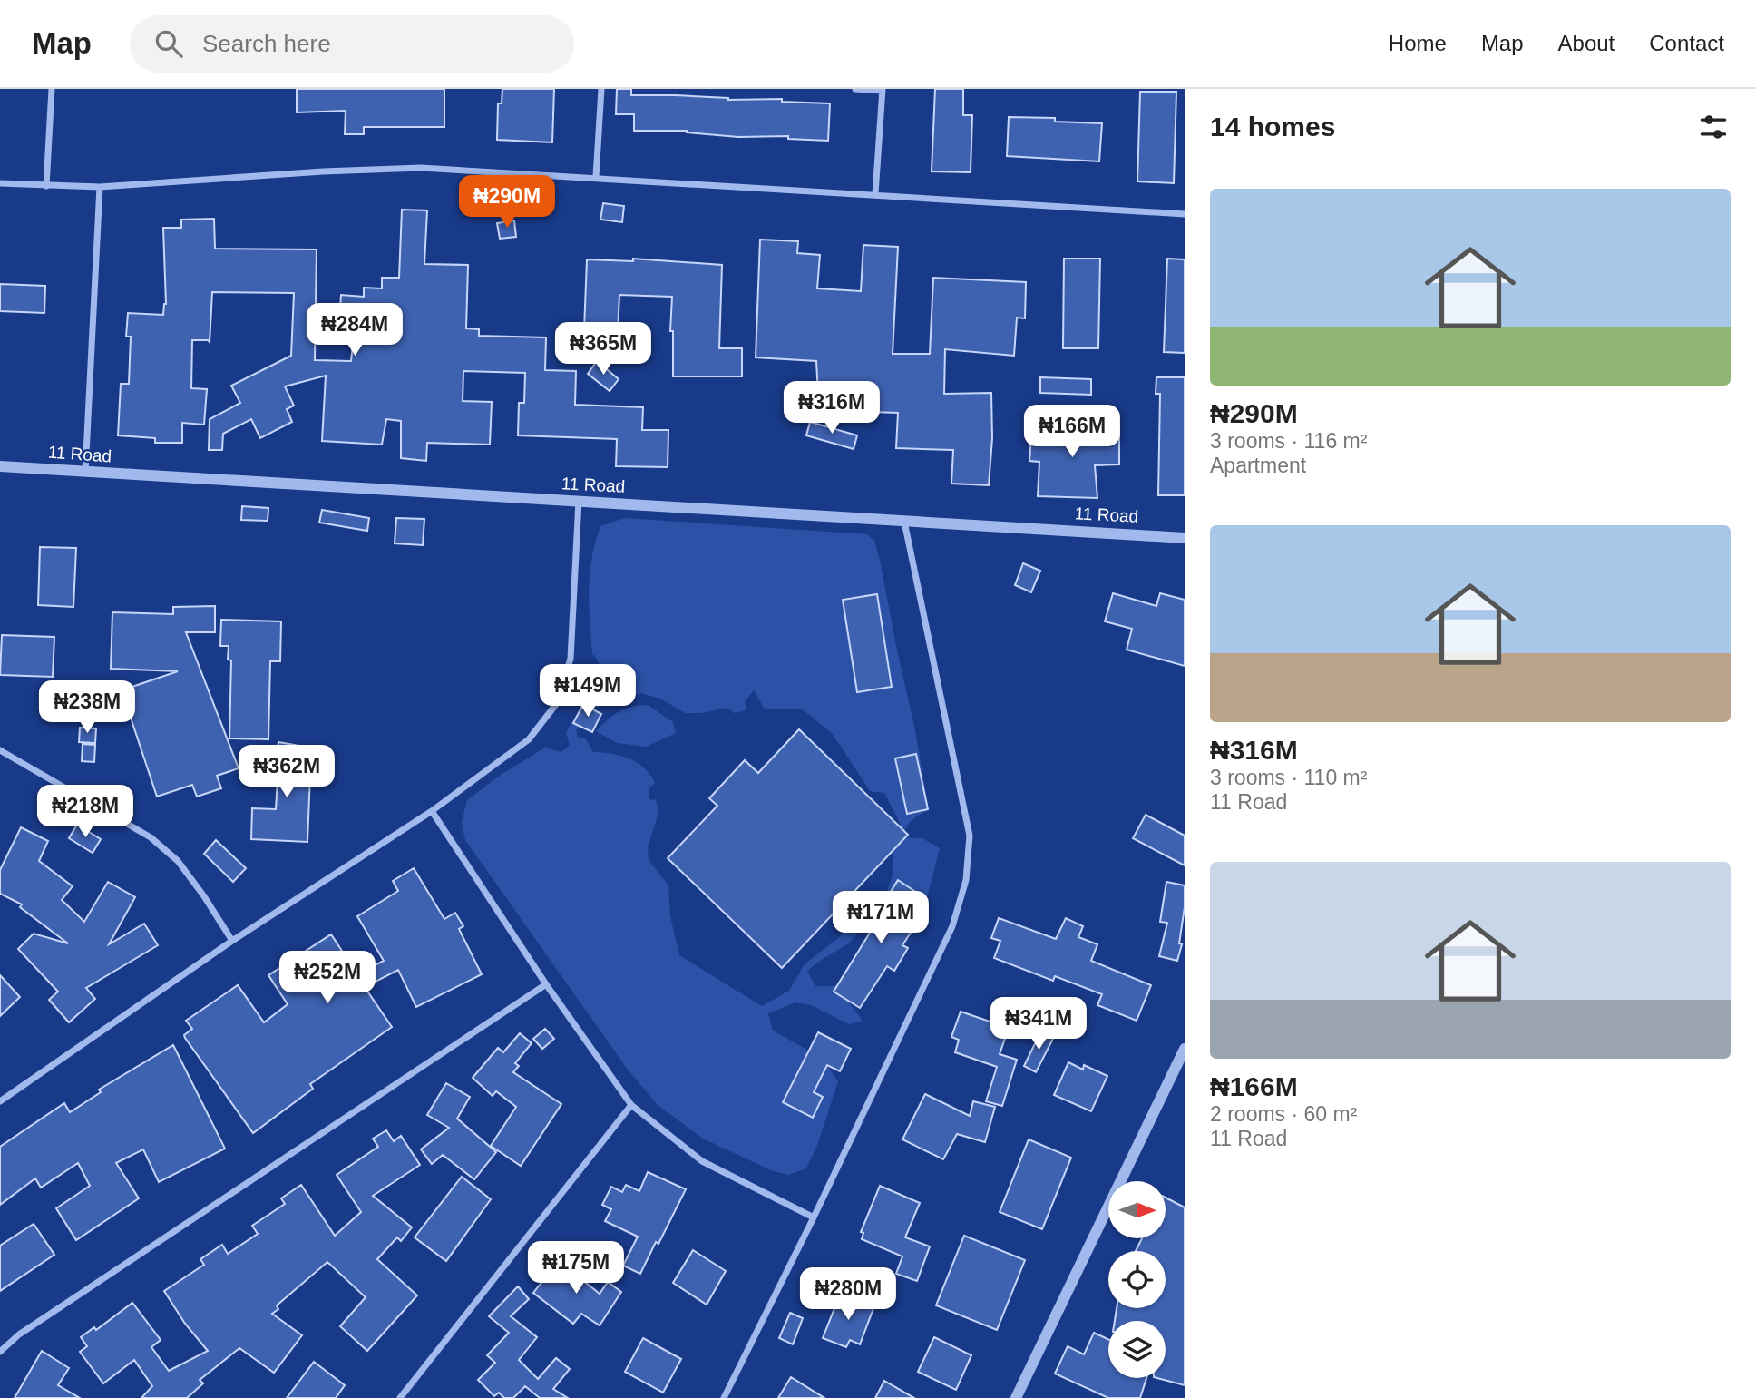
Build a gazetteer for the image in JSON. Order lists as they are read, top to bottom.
{
  "streets": {
    "street": ["11 Road"]
  },
  "north": "right",
  "page": {
    "header": "Map",
    "search": "Search here",
    "nav": [
      "Home",
      "Map",
      "About",
      "Contact"
    ],
    "heading": "14 homes",
    "list": [
      {
        "name": "₦290M",
        "note": "3 rooms · 116 m² · Apartment"
      },
      {
        "name": "₦316M",
        "note": "3 rooms · 110 m² · 11 Road"
      },
      {
        "name": "₦166M",
        "note": "2 rooms · 60 m² · 11 Road"
      }
    ],
    "price": [
      "₦290M",
      "₦284M",
      "₦365M",
      "₦316M",
      "₦166M",
      "₦149M",
      "₦238M",
      "₦362M",
      "₦218M",
      "₦171M",
      "₦252M",
      "₦341M",
      "₦175M",
      "₦280M"
    ]
  }
}
